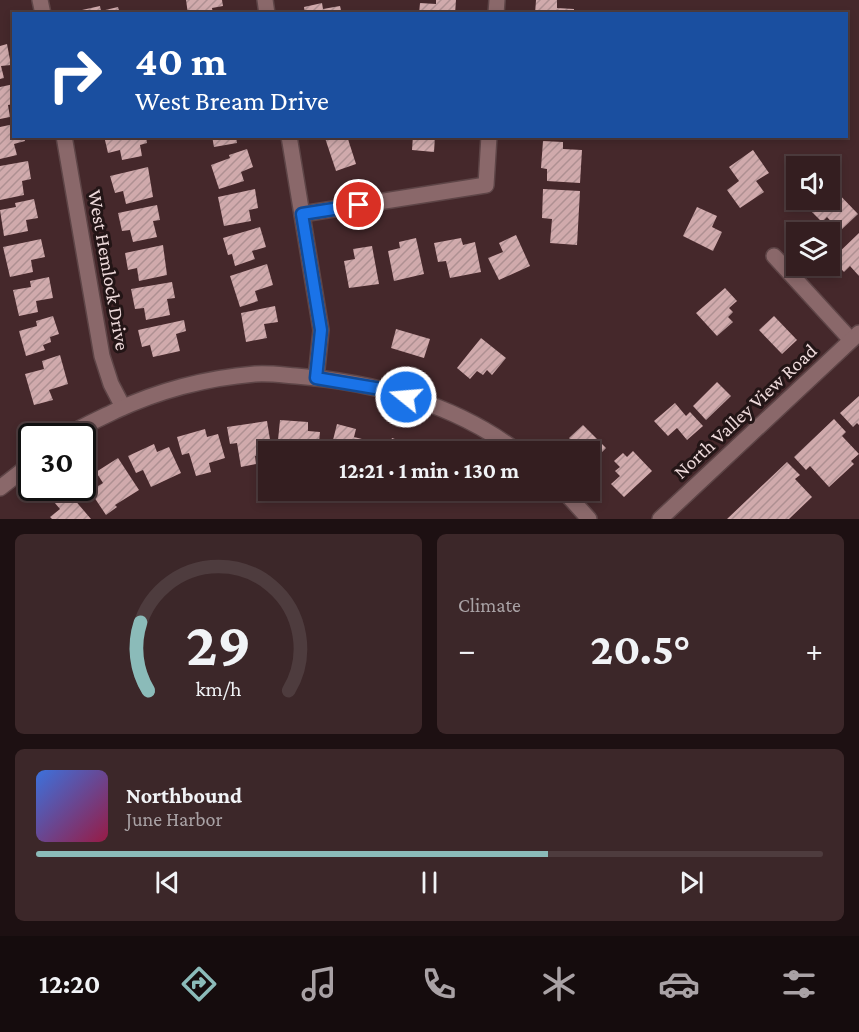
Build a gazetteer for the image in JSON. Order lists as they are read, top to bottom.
{
  "streets": {
    "street": ["West Hemlock Drive", "North Valley View Road"]
  },
  "page": {
    "turn": ["40 m", "West Bream Drive"],
    "limit": "30",
    "trip": "12:21 · 1 min · 130 m",
    "tile": "Climate",
    "heat": ["−", "20.5°", "+"],
    "song": ["Northbound", "June Harbor"],
    "tabs": "12:20",
    "gauge": ["29", "km/h"]
  }
}
